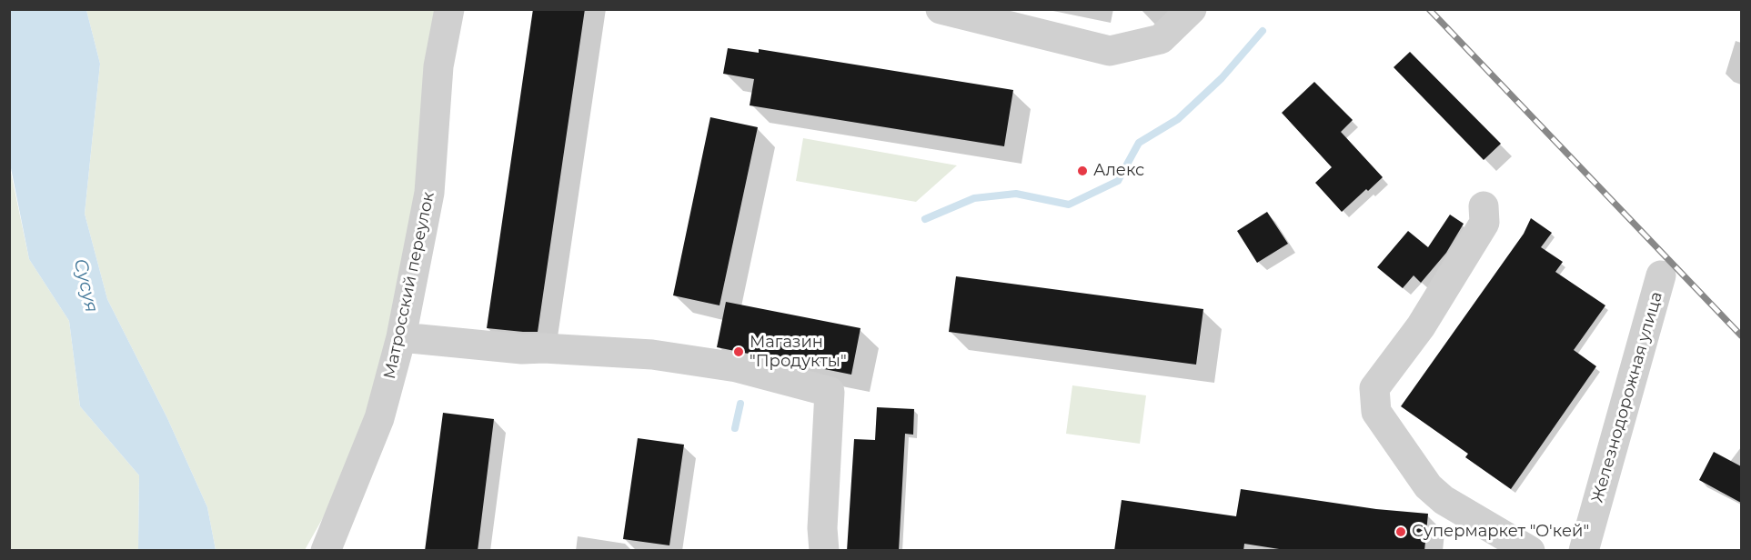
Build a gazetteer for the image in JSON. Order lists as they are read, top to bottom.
{
  "streets": {
    "street": ["Матросский переулок", "Железнодорожная улица"]
  },
  "water": ["Сусуя"],
  "places": ["Алекс", "Магазин \"Продукты\"", "Супермаркет \"О'кей\""]
}
